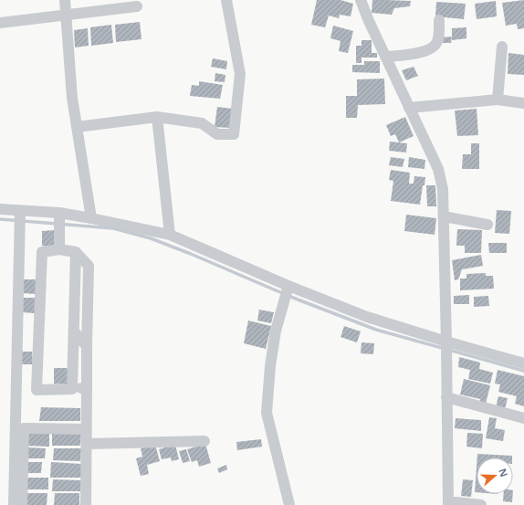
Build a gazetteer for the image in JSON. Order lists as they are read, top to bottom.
{
  "north": "right"
}
